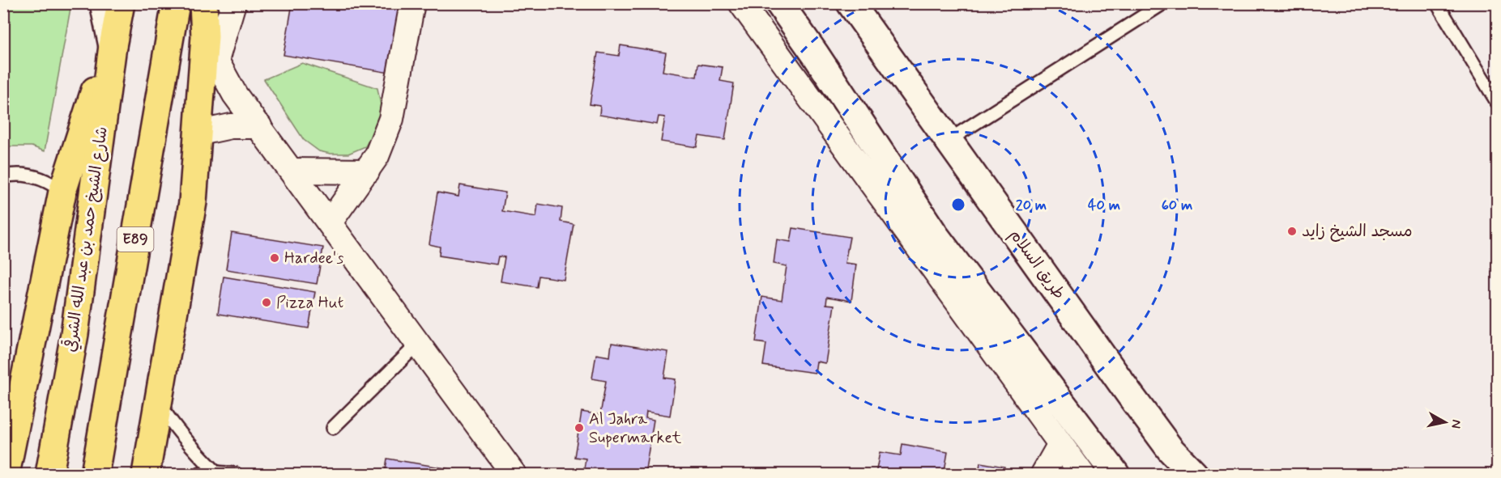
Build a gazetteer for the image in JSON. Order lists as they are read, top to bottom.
{
  "streets": {
    "highway": ["شارع الشيخ حمد بن عبد الله الشرقي", "E89"],
    "main road": ["طريق السلام"]
  },
  "places": [
    "مسجد الشيخ زايد",
    "Hardee's",
    "Pizza Hut",
    "Al Jahra Supermarket"
  ],
  "north": "right",
  "rings": ["20 m", "40 m", "60 m"]
}
